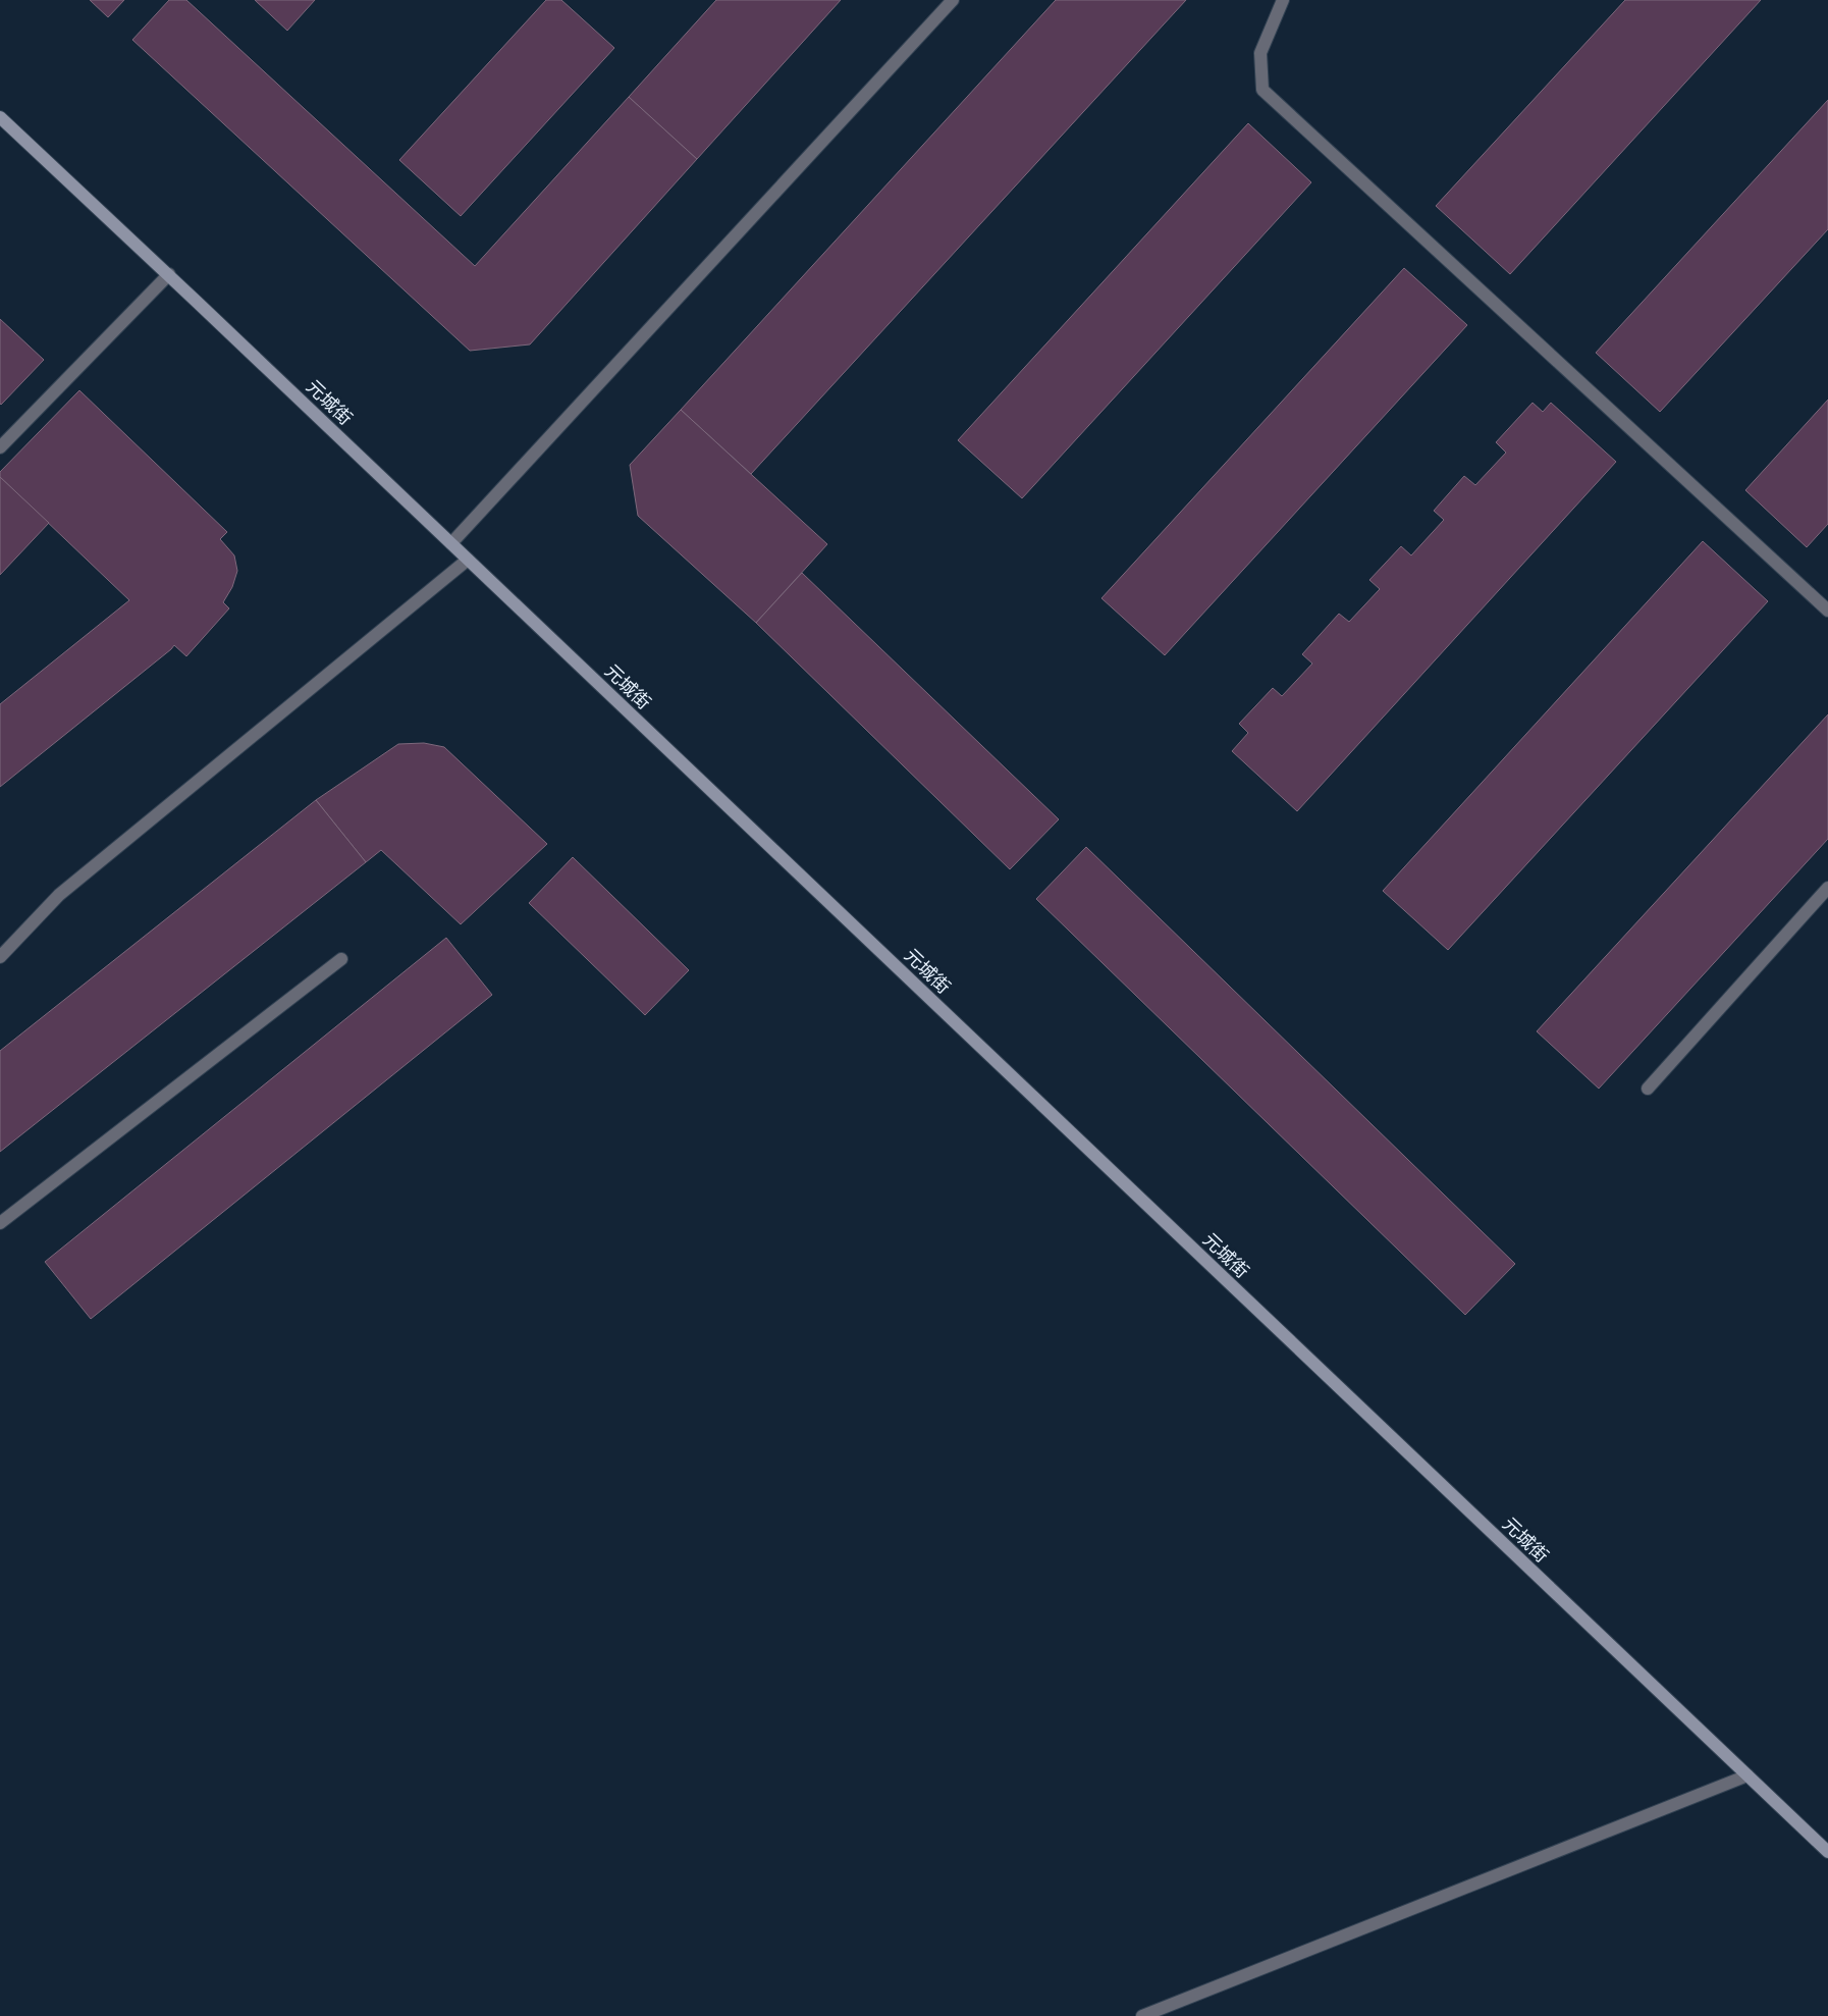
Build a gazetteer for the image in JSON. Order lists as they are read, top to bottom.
{
  "streets": {
    "street": ["元城街"]
  }
}
